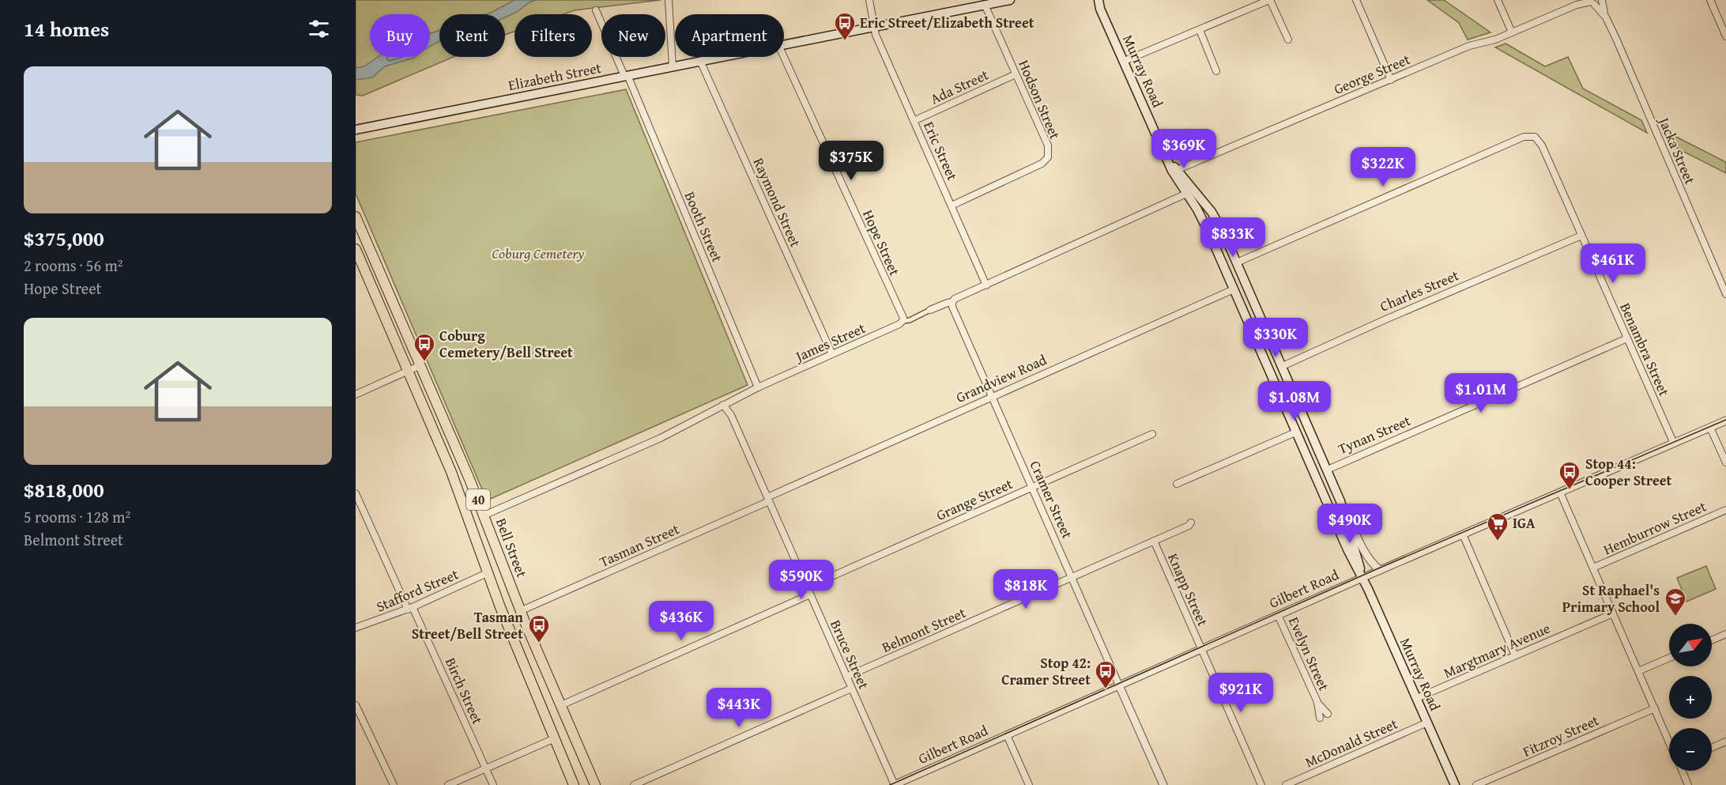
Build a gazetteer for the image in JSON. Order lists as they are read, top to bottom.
{
  "streets": {
    "highway": ["40", "Bell Street"],
    "main road": [
      "Murray Road",
      "Elizabeth Street",
      "Charles Street",
      "Grandview Road",
      "Tynan Street"
    ],
    "street": [
      "George Street",
      "Ada Street",
      "Hodson Street",
      "Eric Street",
      "Jacka Street",
      "Raymond Street",
      "Booth Street",
      "Hope Street",
      "James Street",
      "Benambra Street",
      "Grange Street",
      "Cramer Street",
      "Hemburrow Street",
      "Tasman Street",
      "Gilbert Road",
      "Knapp Street",
      "Stafford Street",
      "Belmont Street",
      "Margtmary Avenue",
      "Evelyn Street",
      "Bruce Street",
      "Birch Street",
      "Fitzroy Street",
      "McDonald Street"
    ]
  },
  "crossings": [
    ["Murray Road", "George Street"],
    ["Murray Road", "Charles Street"],
    ["Murray Road", "James Street"],
    ["Murray Road", "Benambra Street"],
    ["Murray Road", "Grandview Road"],
    ["Murray Road", "Tynan Street"],
    ["Murray Road", "Gilbert Road"],
    ["Murray Road", "Margtmary Avenue"],
    ["Murray Road", "McDonald Street"],
    ["George Street", "Jacka Street"],
    ["Elizabeth Street", "Hodson Street"],
    ["Elizabeth Street", "Eric Street"],
    ["Elizabeth Street", "Raymond Street"],
    ["Elizabeth Street", "Booth Street"],
    ["Ada Street", "Hodson Street"],
    ["Ada Street", "Eric Street"],
    ["Hodson Street", "Eric Street"],
    ["Eric Street", "James Street"],
    ["Raymond Street", "James Street"],
    ["Booth Street", "James Street"],
    ["Hope Street", "James Street"],
    ["Charles Street", "Benambra Street"],
    ["James Street", "Cramer Street"],
    ["James Street", "Bell Street"],
    ["James Street", "Bruce Street"],
    ["Benambra Street", "Tynan Street"],
    ["Benambra Street", "Gilbert Road"],
    ["Grandview Road", "Cramer Street"],
    ["Grandview Road", "Tasman Street"],
    ["Grandview Road", "Bruce Street"],
    ["40", "Stafford Street"],
    ["Grange Street", "Cramer Street"],
    ["Grange Street", "Bruce Street"],
    ["Cramer Street", "Gilbert Road"],
    ["Cramer Street", "Belmont Street"],
    ["Tasman Street", "Bell Street"],
    ["Tasman Street", "Bruce Street"],
    ["Gilbert Road", "Knapp Street"],
    ["Gilbert Road", "Evelyn Street"],
    ["Gilbert Road", "Bruce Street"],
    ["Knapp Street", "Belmont Street"],
    ["Stafford Street", "Birch Street"],
    ["Belmont Street", "Bruce Street"]
  ],
  "parks": ["Coburg Cemetery"],
  "places": {
    "bus stop": [
      "Eric Street/Elizabeth Street",
      "Coburg Cemetery/Bell Street",
      "Stop 44: Cooper Street",
      "Tasman Street/Bell Street",
      "Stop 42: Cramer Street"
    ],
    "supermarket": ["IGA"],
    "school or university": ["St Raphael's Primary School"]
  },
  "north": "top right",
  "page": {
    "heading": "14 homes",
    "chip": [
      "Buy",
      "Rent",
      "Filters",
      "New",
      "Apartment"
    ],
    "list": [
      {
        "name": "$375,000",
        "note": "2 rooms · 56 m² · Hope Street"
      },
      {
        "name": "$818,000",
        "note": "5 rooms · 128 m² · Belmont Street"
      }
    ],
    "price": [
      "$369K",
      "$375K",
      "$322K",
      "$833K",
      "$461K",
      "$330K",
      "$1.01M",
      "$1.08M",
      "$490K",
      "$590K",
      "$818K",
      "$436K",
      "$921K",
      "$443K"
    ],
    "map_buttons": ["+", "−"]
  }
}
